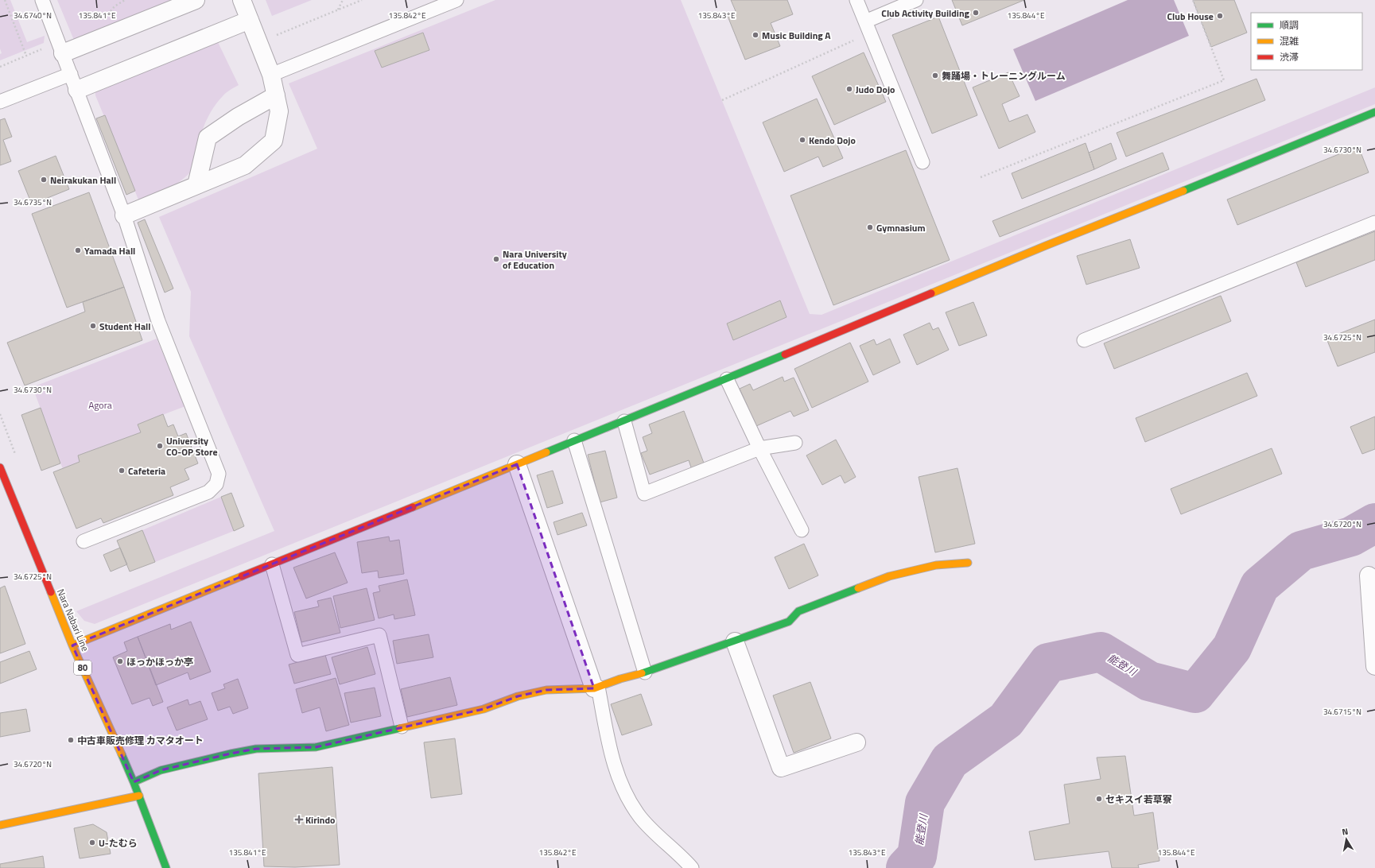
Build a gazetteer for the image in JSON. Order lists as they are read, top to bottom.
{
  "streets": {
    "street": ["Nara Nabari Line", "80"]
  },
  "water": ["能登川"],
  "parks": ["Agora"],
  "places": {
    "other": [
      "Club Activity Building",
      "Club House",
      "Music Building A",
      "舞踊場・トレーニングルーム",
      "Judo Dojo",
      "Kendo Dojo",
      "Neirakukan Hall",
      "Gymnasium",
      "Yamada Hall",
      "Nara University of Education",
      "Student Hall",
      "University CO-OP Store",
      "Cafeteria",
      "ほっかほっか亭",
      "中古車販売修理 カマタオート",
      "セキスイ若草寮",
      "U-たむら"
    ],
    "health": ["Kirindo"]
  },
  "legend": ["順調", "混雑", "渋滞"],
  "north": "top",
  "coordinates": [
    "34.6740°N",
    "135.841°E",
    "135.842°E",
    "135.843°E",
    "135.844°E",
    "34.6730°N",
    "34.6735°N",
    "34.6725°N",
    "34.6720°N",
    "34.6715°N"
  ]
}
